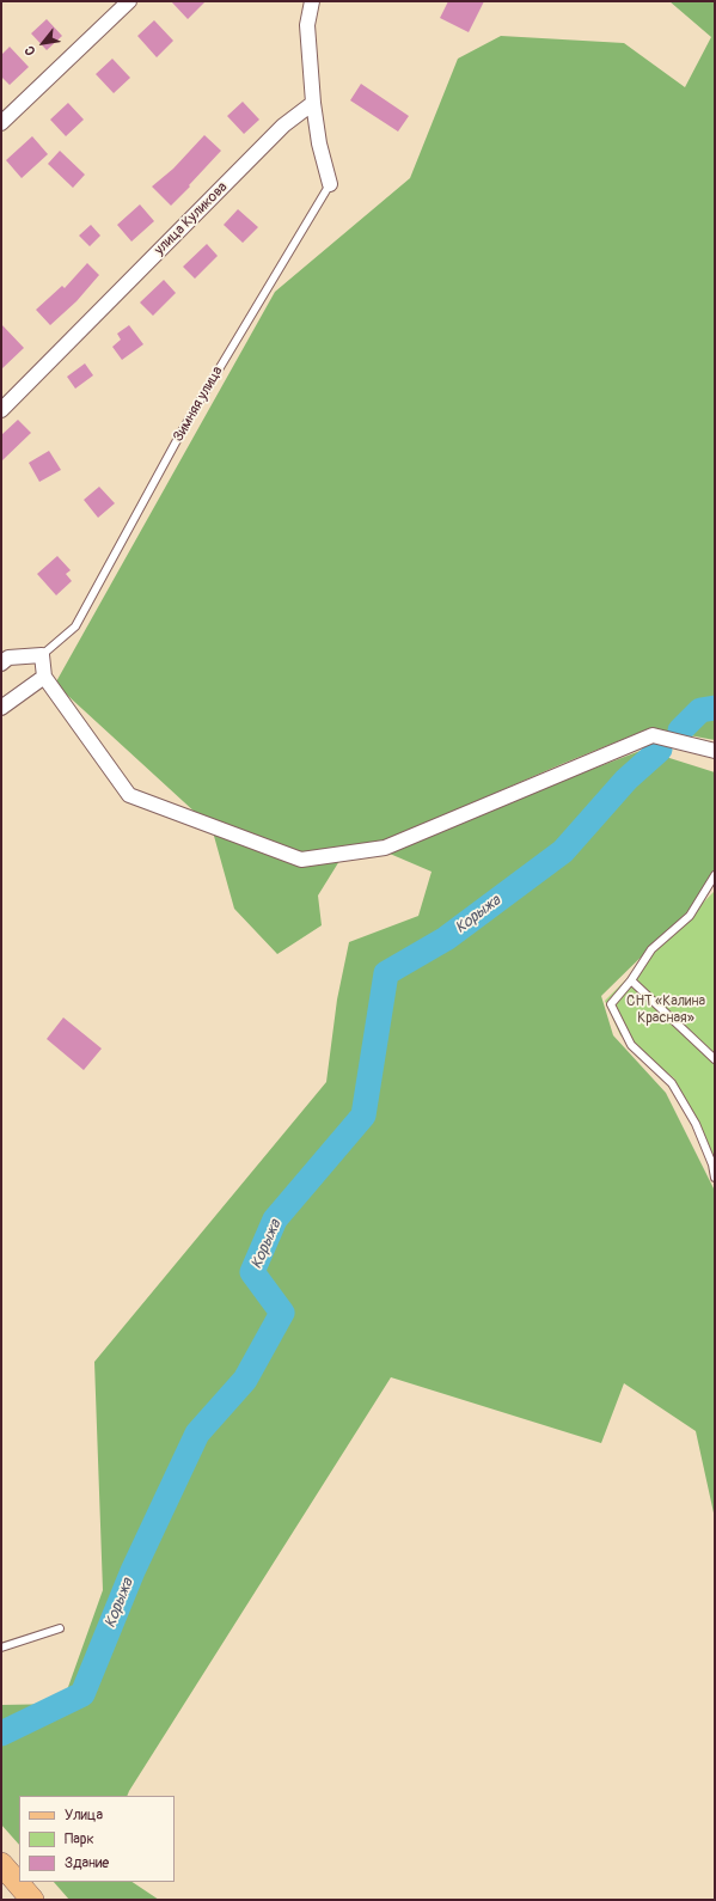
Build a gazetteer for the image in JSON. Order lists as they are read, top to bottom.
{
  "streets": {
    "street": ["улица Куликова", "Зимняя улица"]
  },
  "crossings": [
    ["улица Куликова", "Зимняя улица"]
  ],
  "water": ["Корыжа"],
  "parks": ["СНТ «Калина Красная»"],
  "legend": ["Улица", "Парк", "Здание"],
  "north": "bottom left"
}
